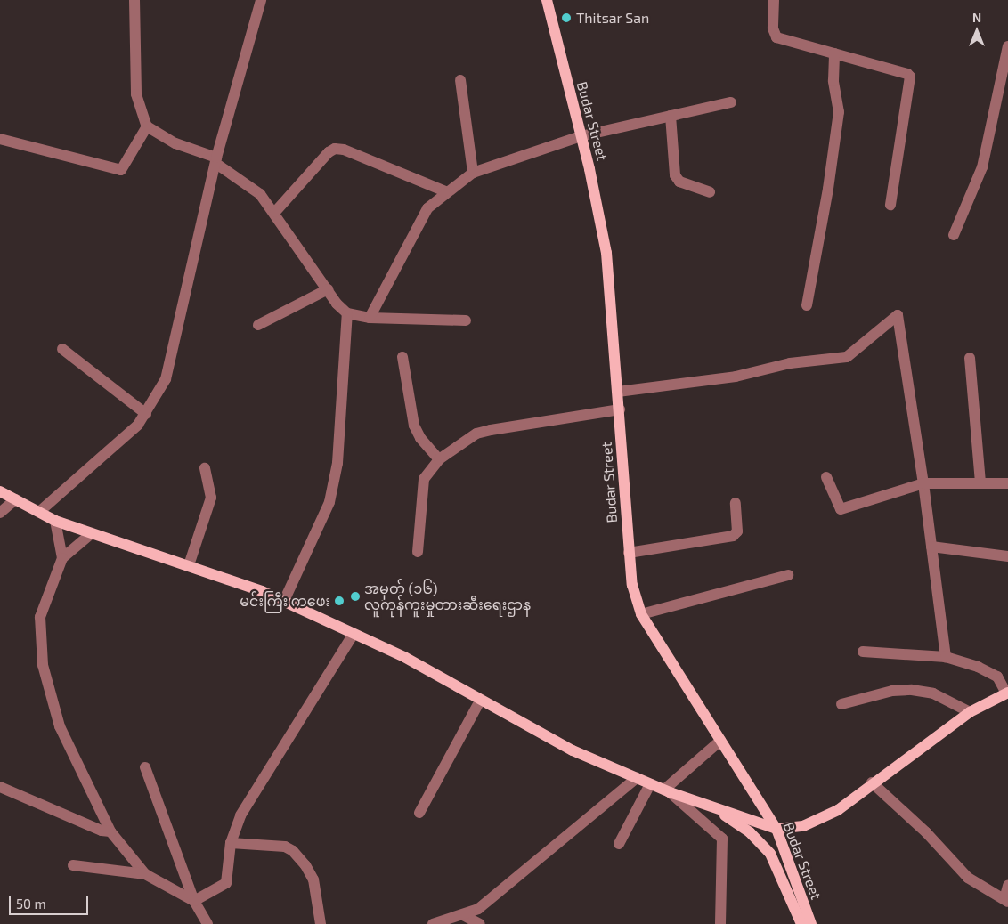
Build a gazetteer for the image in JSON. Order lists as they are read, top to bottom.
{
  "streets": {
    "main road": ["Budar Street"]
  },
  "places": ["Thitsar San", "အမှတ် (၁၆) လူကုန်ကူးမှုတားဆီးရေးဌာန", "မင်းကြီး ကဖေး"],
  "scale_bar": "50 m",
  "north": "top"
}
